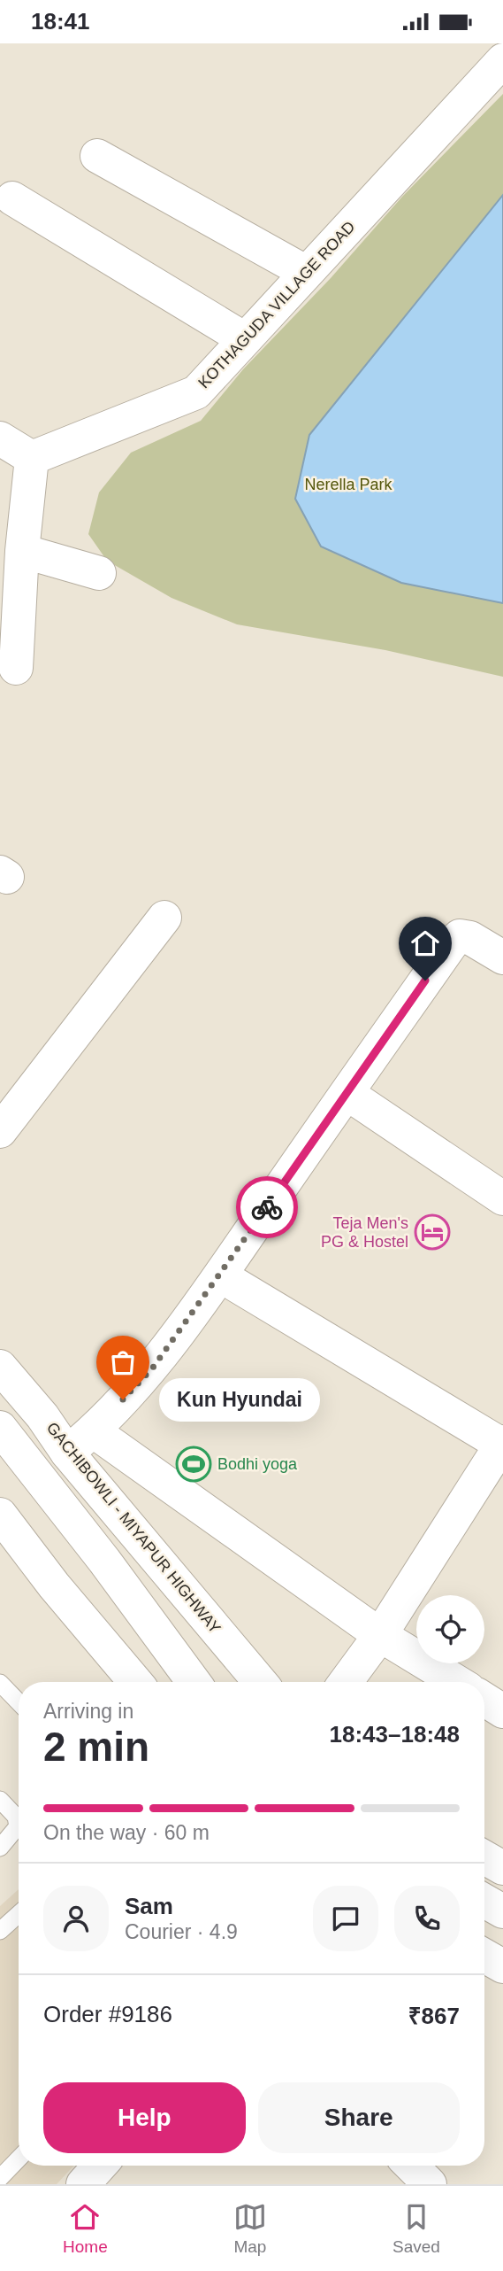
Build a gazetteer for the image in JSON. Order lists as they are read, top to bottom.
{
  "streets": {
    "street": ["KOTHAGUDA VILLAGE ROAD", "GACHIBOWLI - MIYAPUR HIGHWAY"]
  },
  "parks": ["Nerella Park"],
  "places": {
    "hotel": ["Teja Men's PG & Hostel"],
    "other": ["Kun Hyundai"],
    "sports": ["Bodhi yoga"]
  },
  "page": {
    "status": "18:41",
    "bubble": "Kun Hyundai",
    "heading": ["2 min", "Arriving in", "18:43–18:48"],
    "panel": [
      "Sam",
      "Courier · 4.9",
      "Order #9186",
      "₹867"
    ],
    "bar": "On the way · 60 m",
    "buttons": ["Help", "Share"],
    "tabs": ["Home", "Map", "Saved"]
  }
}
